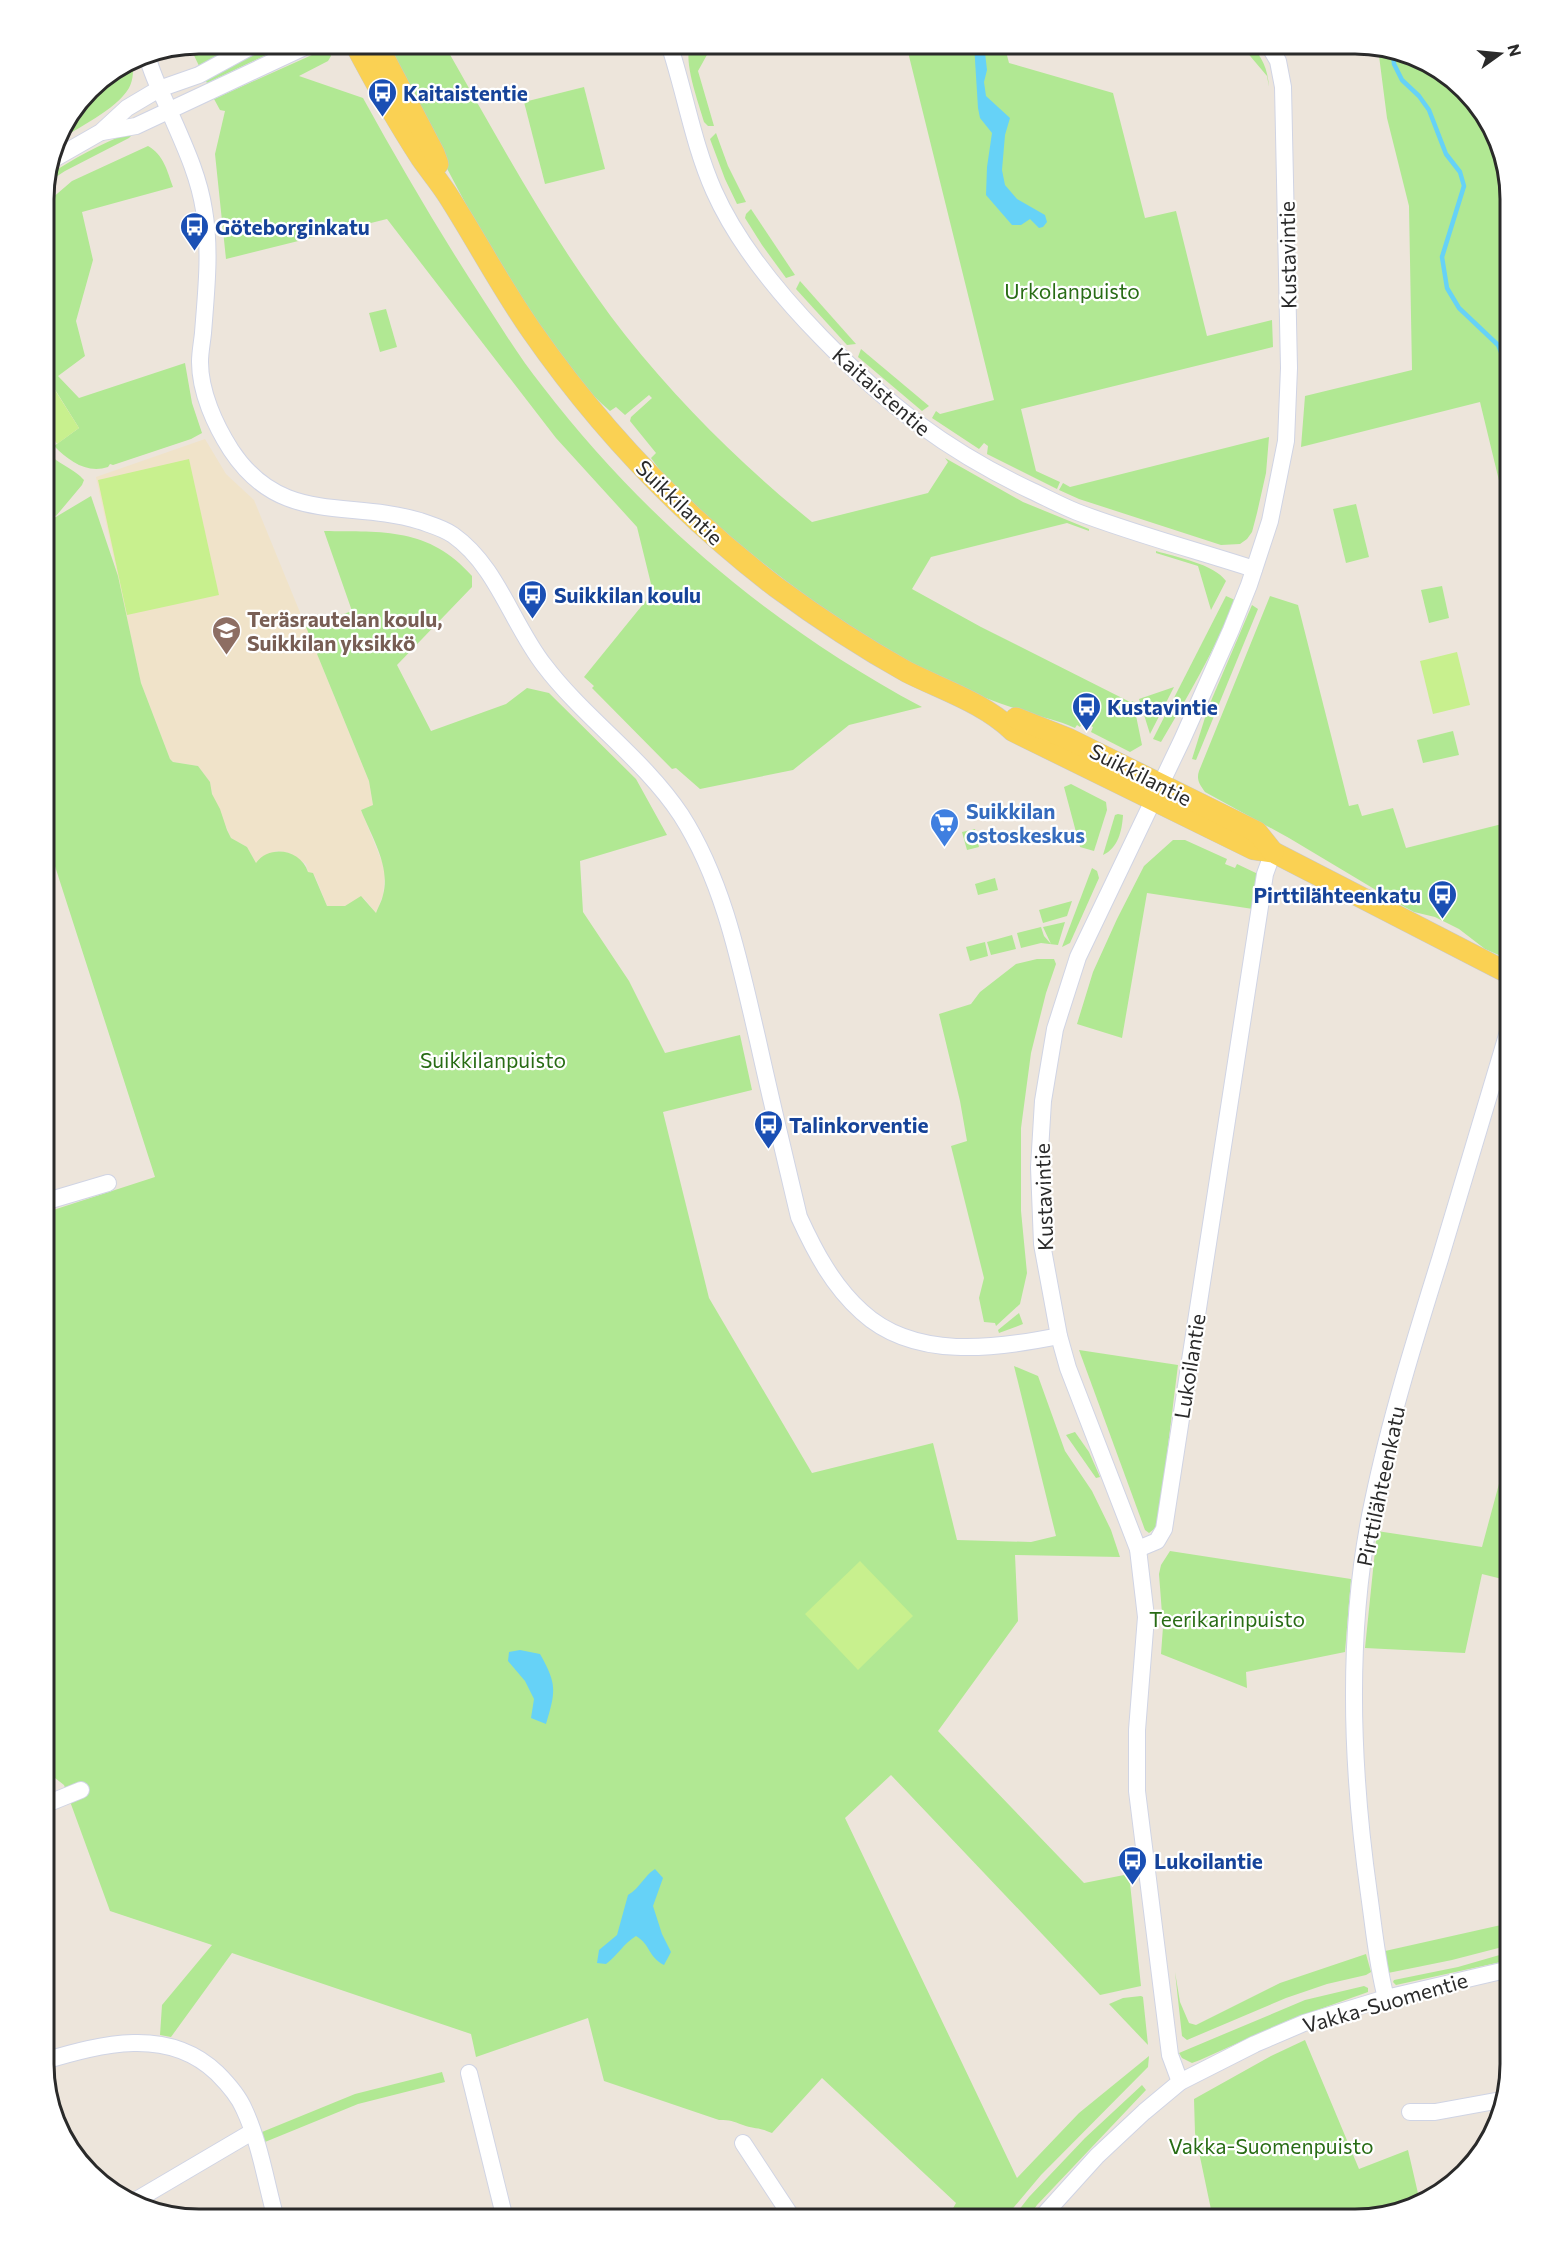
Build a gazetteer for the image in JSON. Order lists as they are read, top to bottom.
{
  "streets": {
    "main road": ["Suikkilantie"],
    "street": [
      "Kustavintie",
      "Kaitaistentie",
      "Lukoilantie",
      "Pirttilähteenkatu",
      "Vakka-Suomentie"
    ]
  },
  "crossings": [
    ["Kustavintie", "Kaitaistentie"],
    ["Kustavintie", "Suikkilantie"],
    ["Kustavintie", "Lukoilantie"],
    ["Suikkilantie", "Lukoilantie"],
    ["Pirttilähteenkatu", "Vakka-Suomentie"]
  ],
  "parks": [
    "Urkolanpuisto",
    "Suikkilanpuisto",
    "Teerikarinpuisto",
    "Vakka-Suomenpuisto"
  ],
  "places": {
    "bus stop": [
      "Kaitaistentie",
      "Göteborginkatu",
      "Suikkilan koulu",
      "Kustavintie",
      "Pirttilähteenkatu",
      "Talinkorventie",
      "Lukoilantie"
    ],
    "school or university": ["Teräsrautelan koulu, Suikkilan yksikkö"],
    "supermarket": ["Suikkilan ostoskeskus"]
  },
  "north": "right"
}
